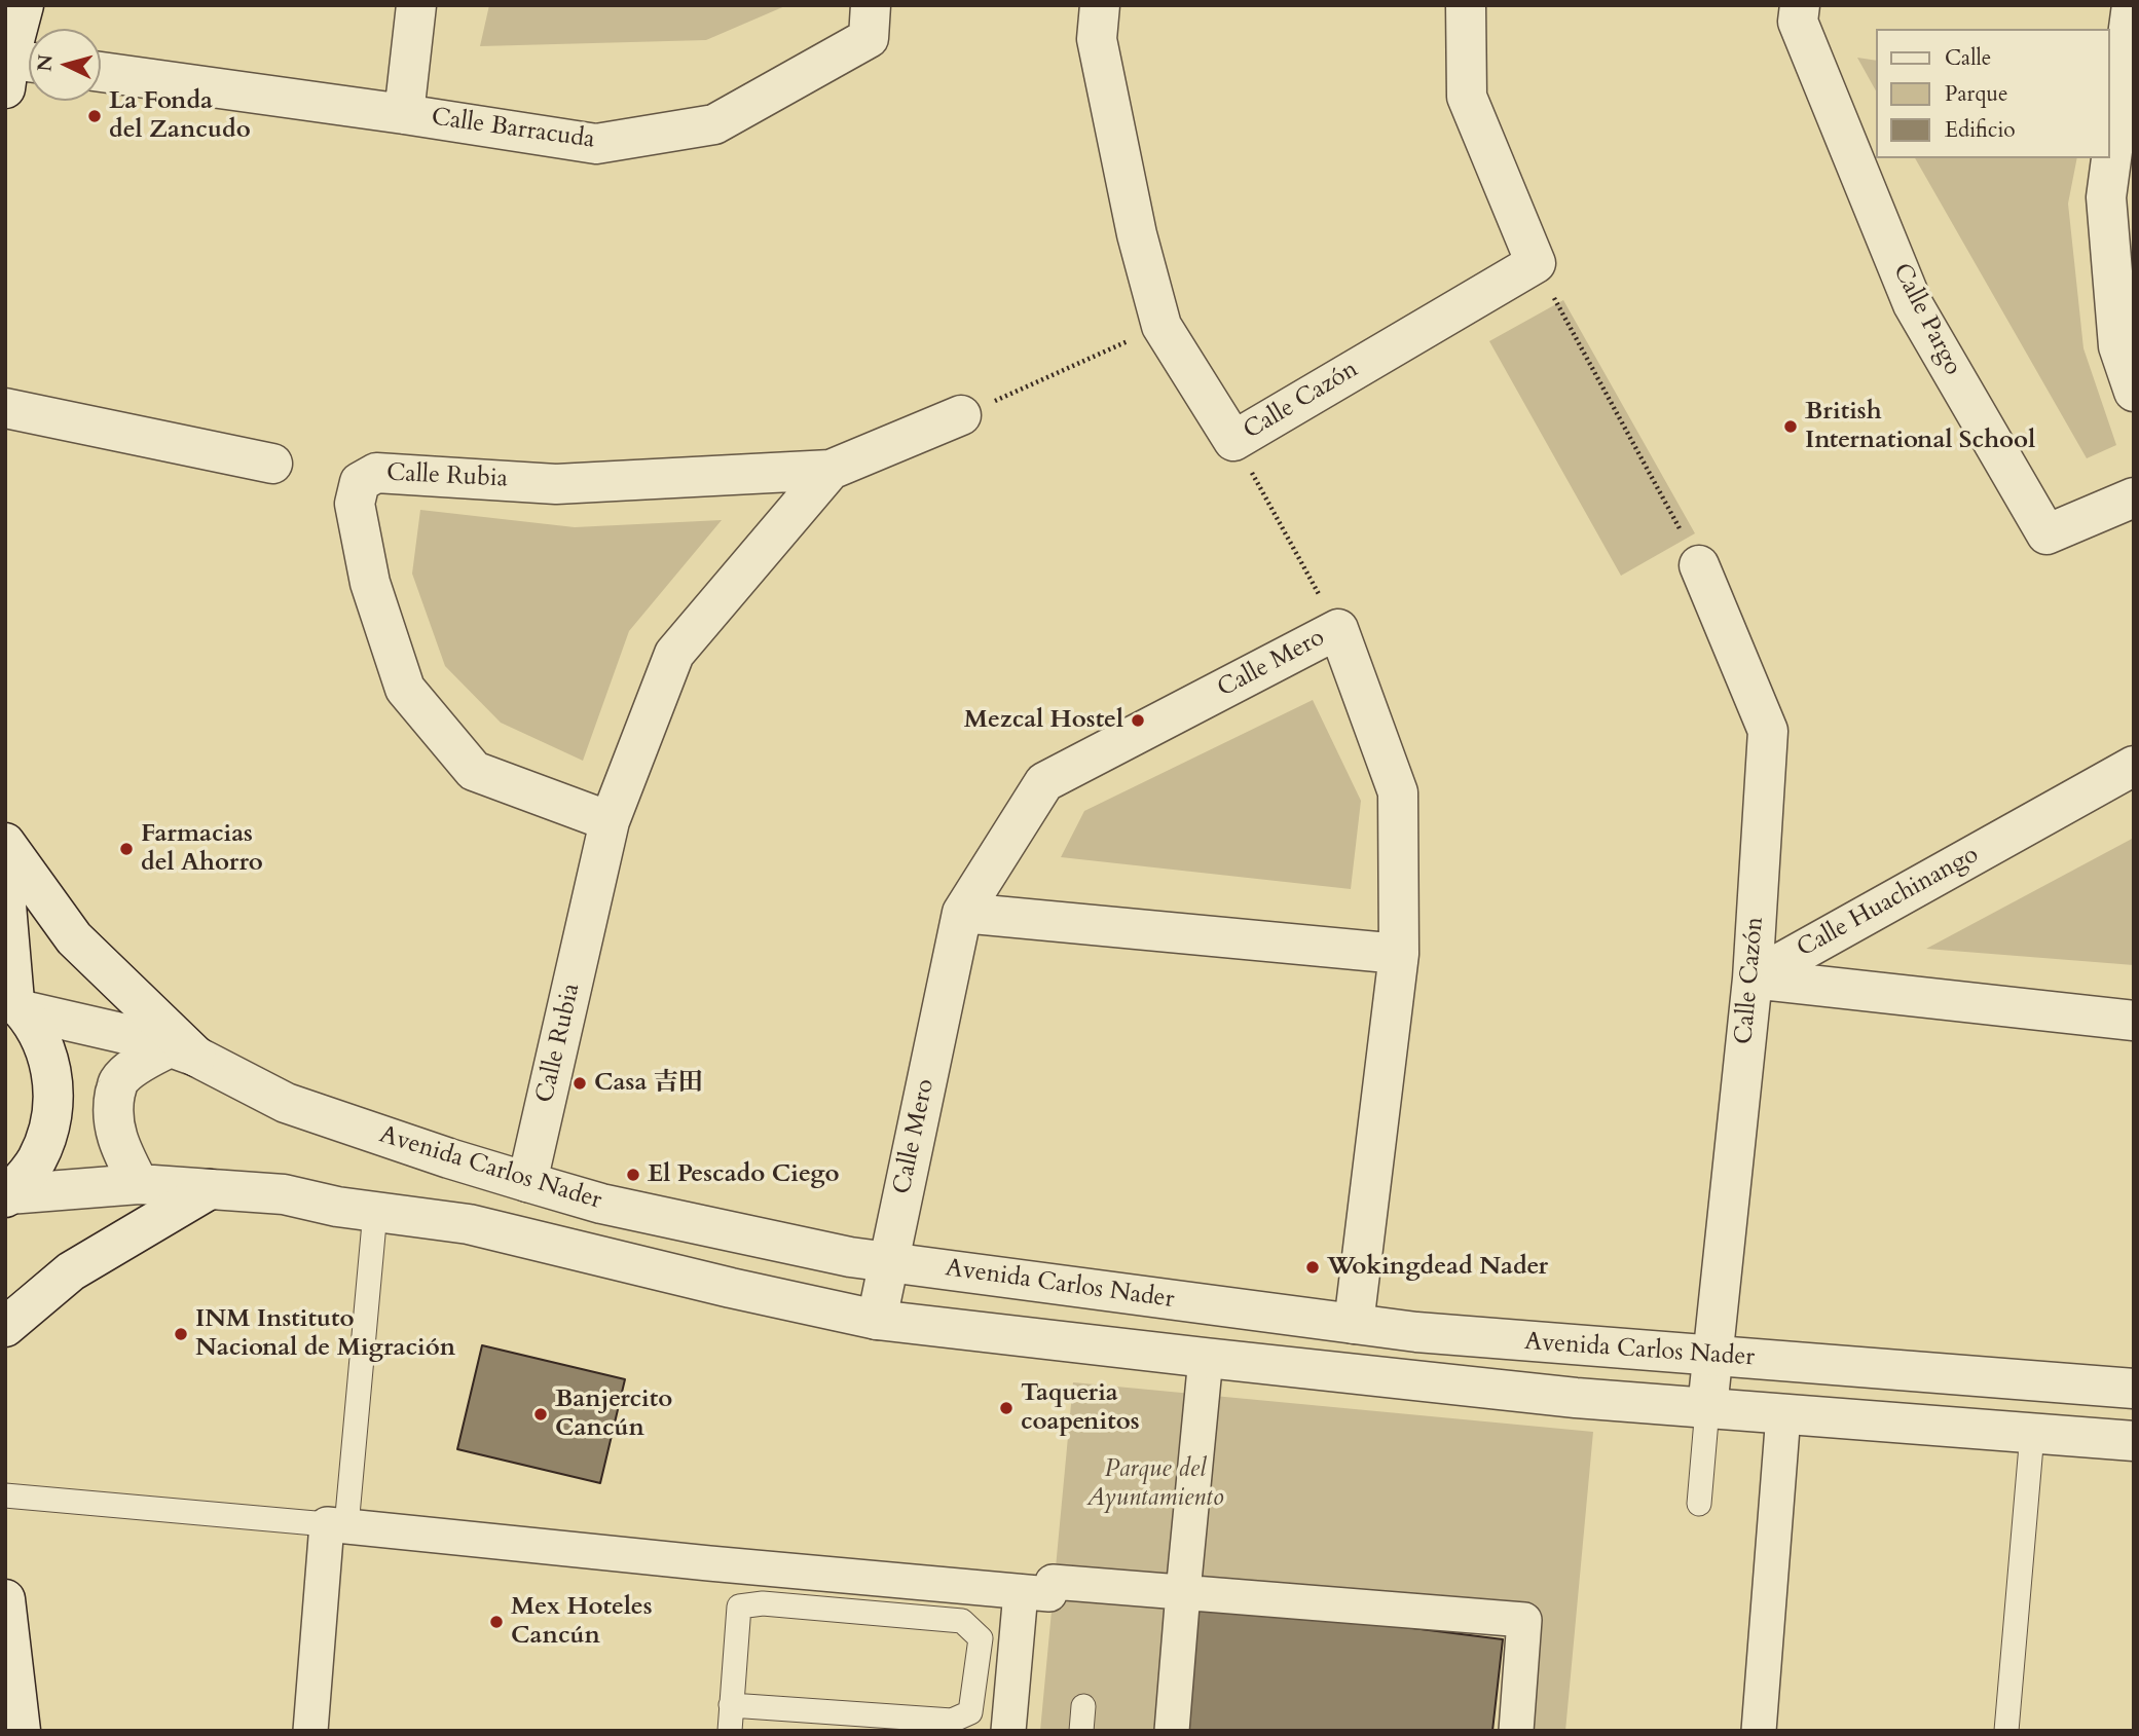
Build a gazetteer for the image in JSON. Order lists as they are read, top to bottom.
{
  "streets": {
    "street": [
      "Calle Barracuda",
      "Calle Pargo",
      "Calle Cazón",
      "Calle Rubia",
      "Calle Mero",
      "Calle Huachinango",
      "Avenida Carlos Nader"
    ]
  },
  "crossings": [
    ["Calle Cazón", "Calle Huachinango"],
    ["Calle Cazón", "Avenida Carlos Nader"],
    ["Calle Rubia", "Avenida Carlos Nader"],
    ["Calle Mero", "Avenida Carlos Nader"]
  ],
  "parks": ["Parque del Ayuntamiento"],
  "places": [
    "La Fonda del Zancudo",
    "British International School",
    "Mezcal Hostel",
    "Farmacias del Ahorro",
    "Casa 吉田",
    "El Pescado Ciego",
    "Wokingdead Nader",
    "INM Instituto Nacional de Migración",
    "Taqueria coapenitos",
    "Banjercito Cancún",
    "Mex Hoteles Cancún"
  ],
  "legend": ["Calle", "Parque", "Edificio"],
  "north": "left"
}
